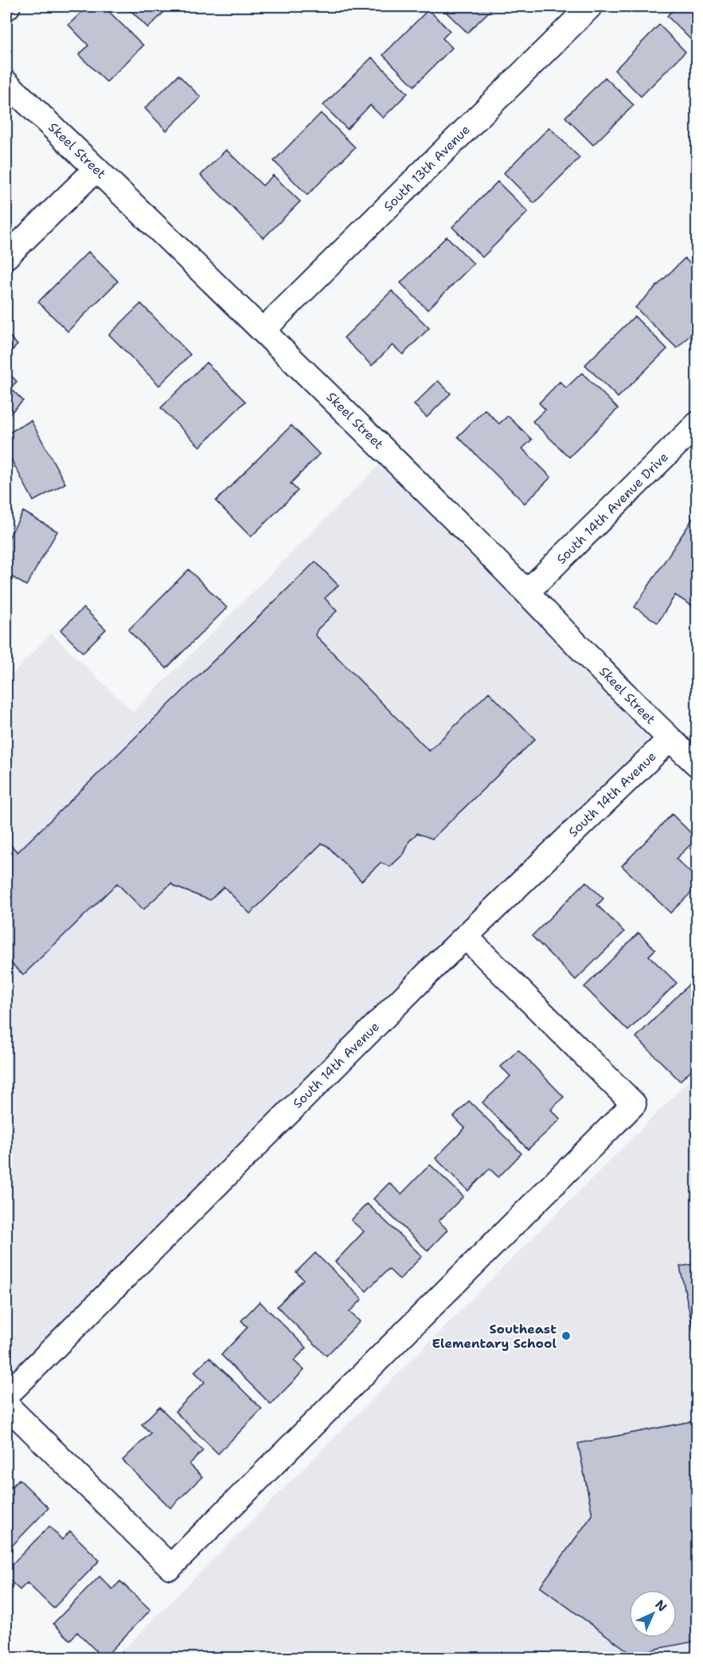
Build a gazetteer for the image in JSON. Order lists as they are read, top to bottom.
{
  "streets": {
    "street": [
      "Skeel Street",
      "South 13th Avenue",
      "South 14th Avenue Drive",
      "South 14th Avenue"
    ]
  },
  "crossings": [
    ["Skeel Street", "South 13th Avenue"],
    ["Skeel Street", "South 14th Avenue Drive"],
    ["Skeel Street", "South 14th Avenue"]
  ],
  "places": ["Southeast Elementary School"],
  "north": "top right"
}
